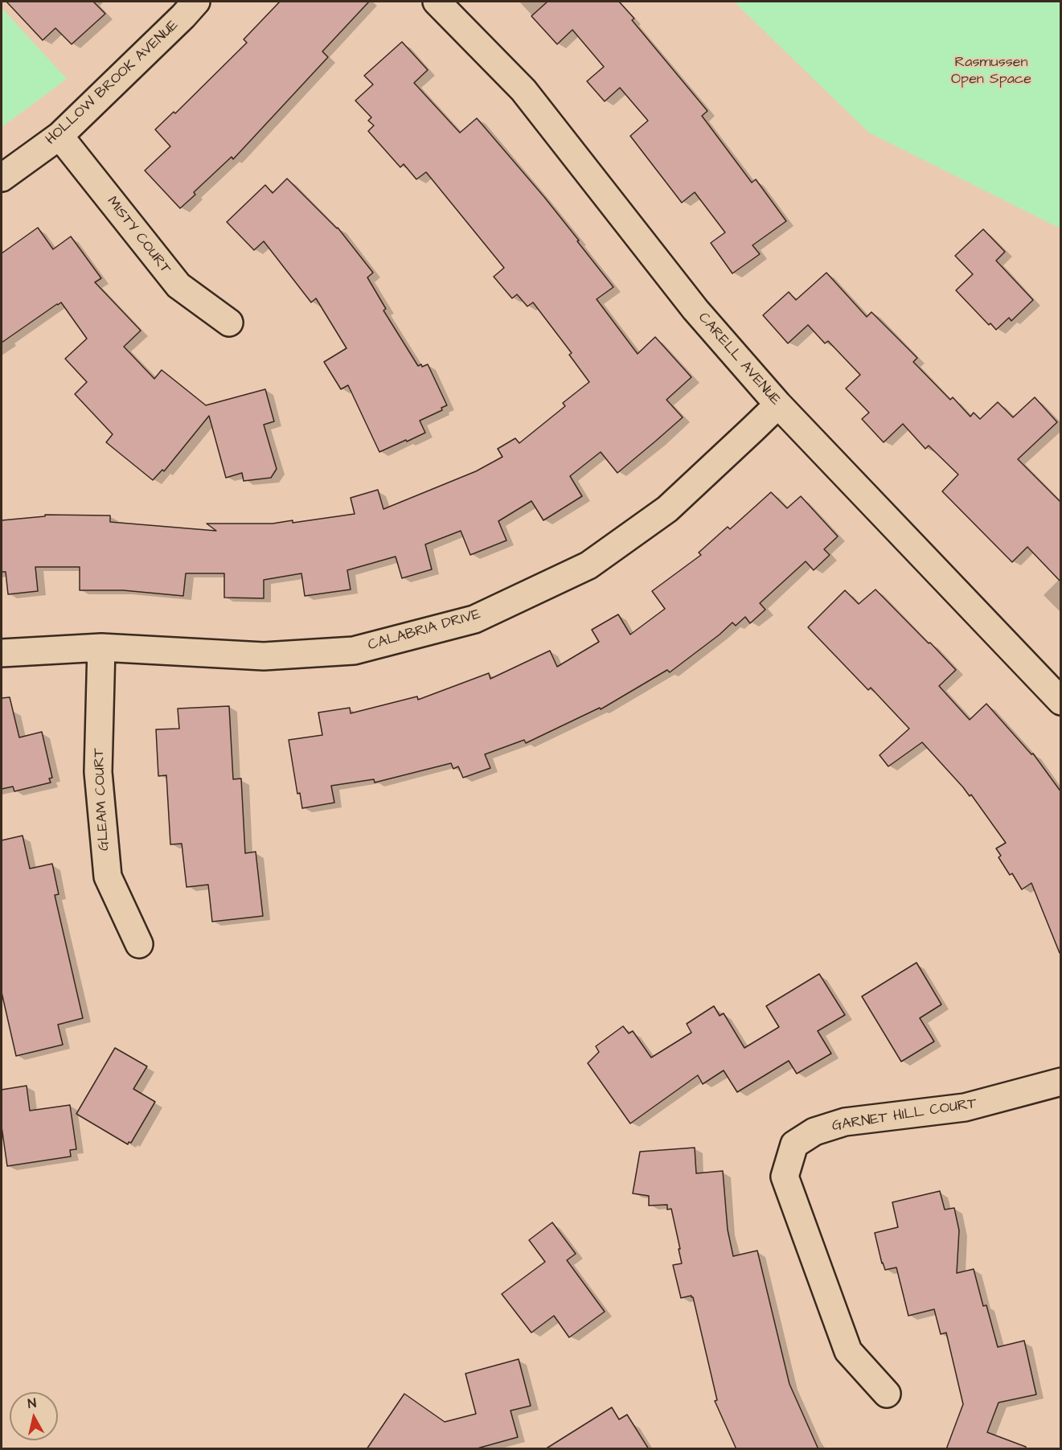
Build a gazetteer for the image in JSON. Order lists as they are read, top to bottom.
{
  "streets": {
    "street": [
      "HOLLOW BROOK AVENUE",
      "MISTY COURT",
      "CARELL AVENUE",
      "CALABRIA DRIVE",
      "GLEAM COURT",
      "GARNET HILL COURT"
    ]
  },
  "crossings": [
    ["HOLLOW BROOK AVENUE", "MISTY COURT"],
    ["CARELL AVENUE", "CALABRIA DRIVE"],
    ["CALABRIA DRIVE", "GLEAM COURT"]
  ],
  "parks": ["Rasmussen Open Space"],
  "north": "top"
}
